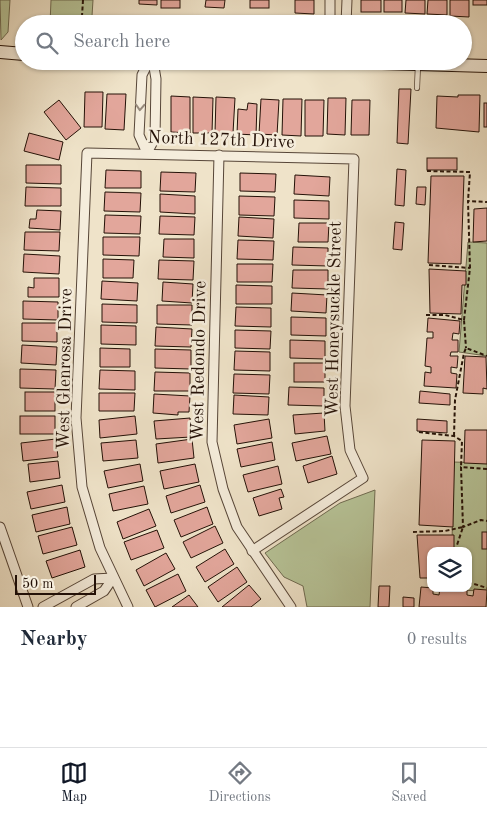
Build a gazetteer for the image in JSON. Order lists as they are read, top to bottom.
{
  "streets": {
    "street": [
      "North 127th Drive",
      "West Honeysuckle Street",
      "West Redondo Drive",
      "West Glenrosa Drive"
    ]
  },
  "crossings": [
    ["North 127th Drive", "West Honeysuckle Street"],
    ["North 127th Drive", "West Redondo Drive"],
    ["North 127th Drive", "West Glenrosa Drive"],
    ["West Honeysuckle Street", "West Redondo Drive"]
  ],
  "scale_bar": "50 m",
  "page": {
    "search": "Search here",
    "scale": "50 m",
    "heading": ["Nearby", "0 results"],
    "nav": ["Map", "Directions", "Saved"]
  }
}
